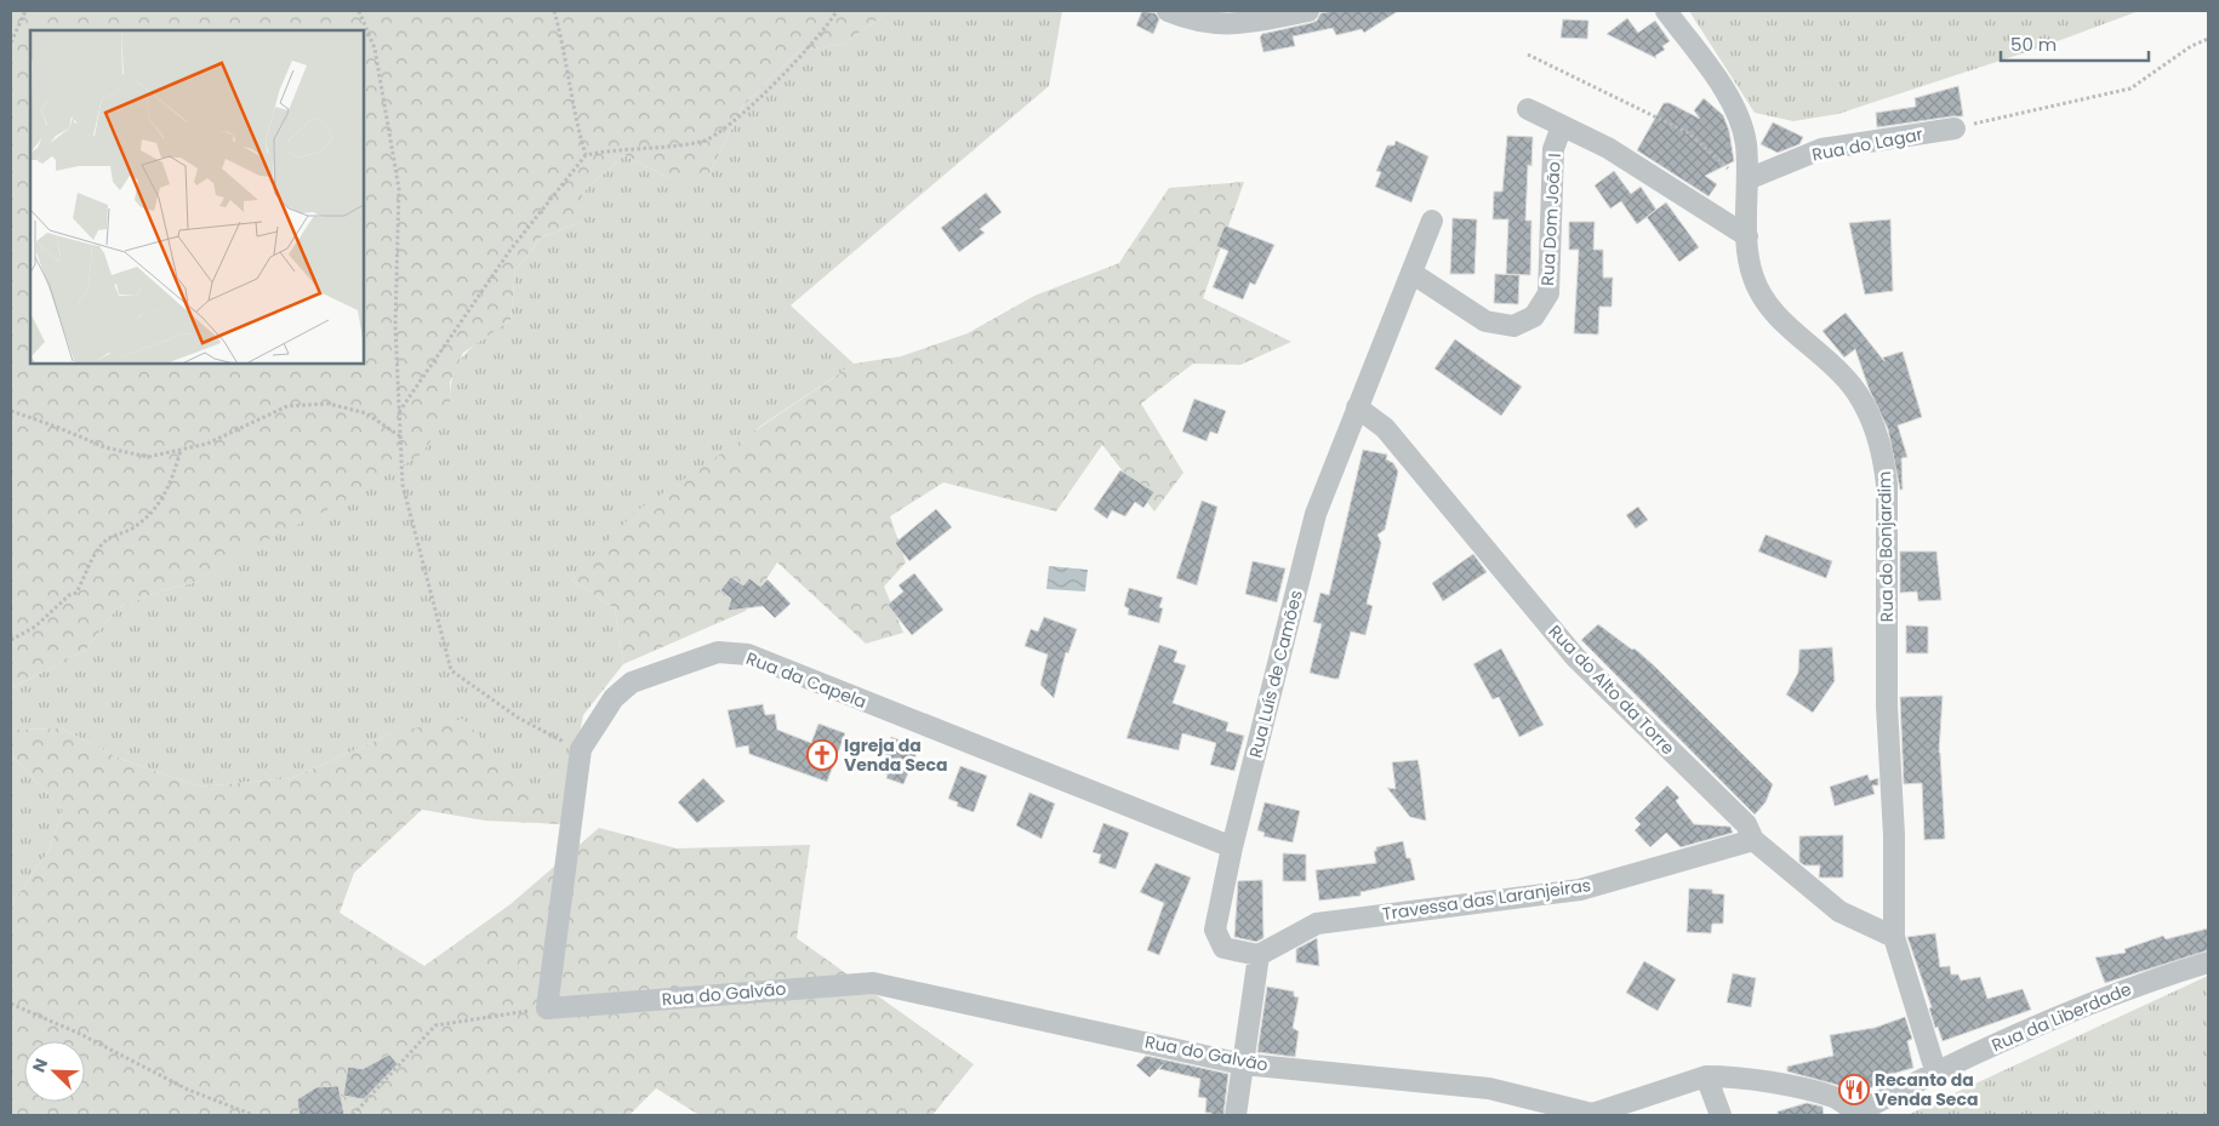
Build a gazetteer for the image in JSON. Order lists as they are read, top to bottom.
{
  "streets": {
    "street": [
      "Rua do Lagar",
      "Rua Dom João I",
      "Rua do Bonjardim",
      "Rua Luís de Camões",
      "Rua da Capela",
      "Rua do Alto da Torre",
      "Travessa das Laranjeiras",
      "Rua do Galvão",
      "Rua da Liberdade"
    ]
  },
  "crossings": [
    ["Rua do Lagar", "Rua do Bonjardim"],
    ["Rua Dom João I", "Rua Luís de Camões"],
    ["Rua do Bonjardim", "Rua do Alto da Torre"],
    ["Rua do Bonjardim", "Rua da Liberdade"],
    ["Rua Luís de Camões", "Rua da Capela"],
    ["Rua Luís de Camões", "Rua do Alto da Torre"],
    ["Rua Luís de Camões", "Travessa das Laranjeiras"],
    ["Rua da Capela", "Rua do Galvão"],
    ["Rua do Alto da Torre", "Travessa das Laranjeiras"],
    ["Rua do Galvão", "Rua da Liberdade"]
  ],
  "places": {
    "church": ["Igreja da Venda Seca"],
    "restaurant": ["Recanto da Venda Seca"]
  },
  "scale_bar": "50 m",
  "north": "top left"
}
